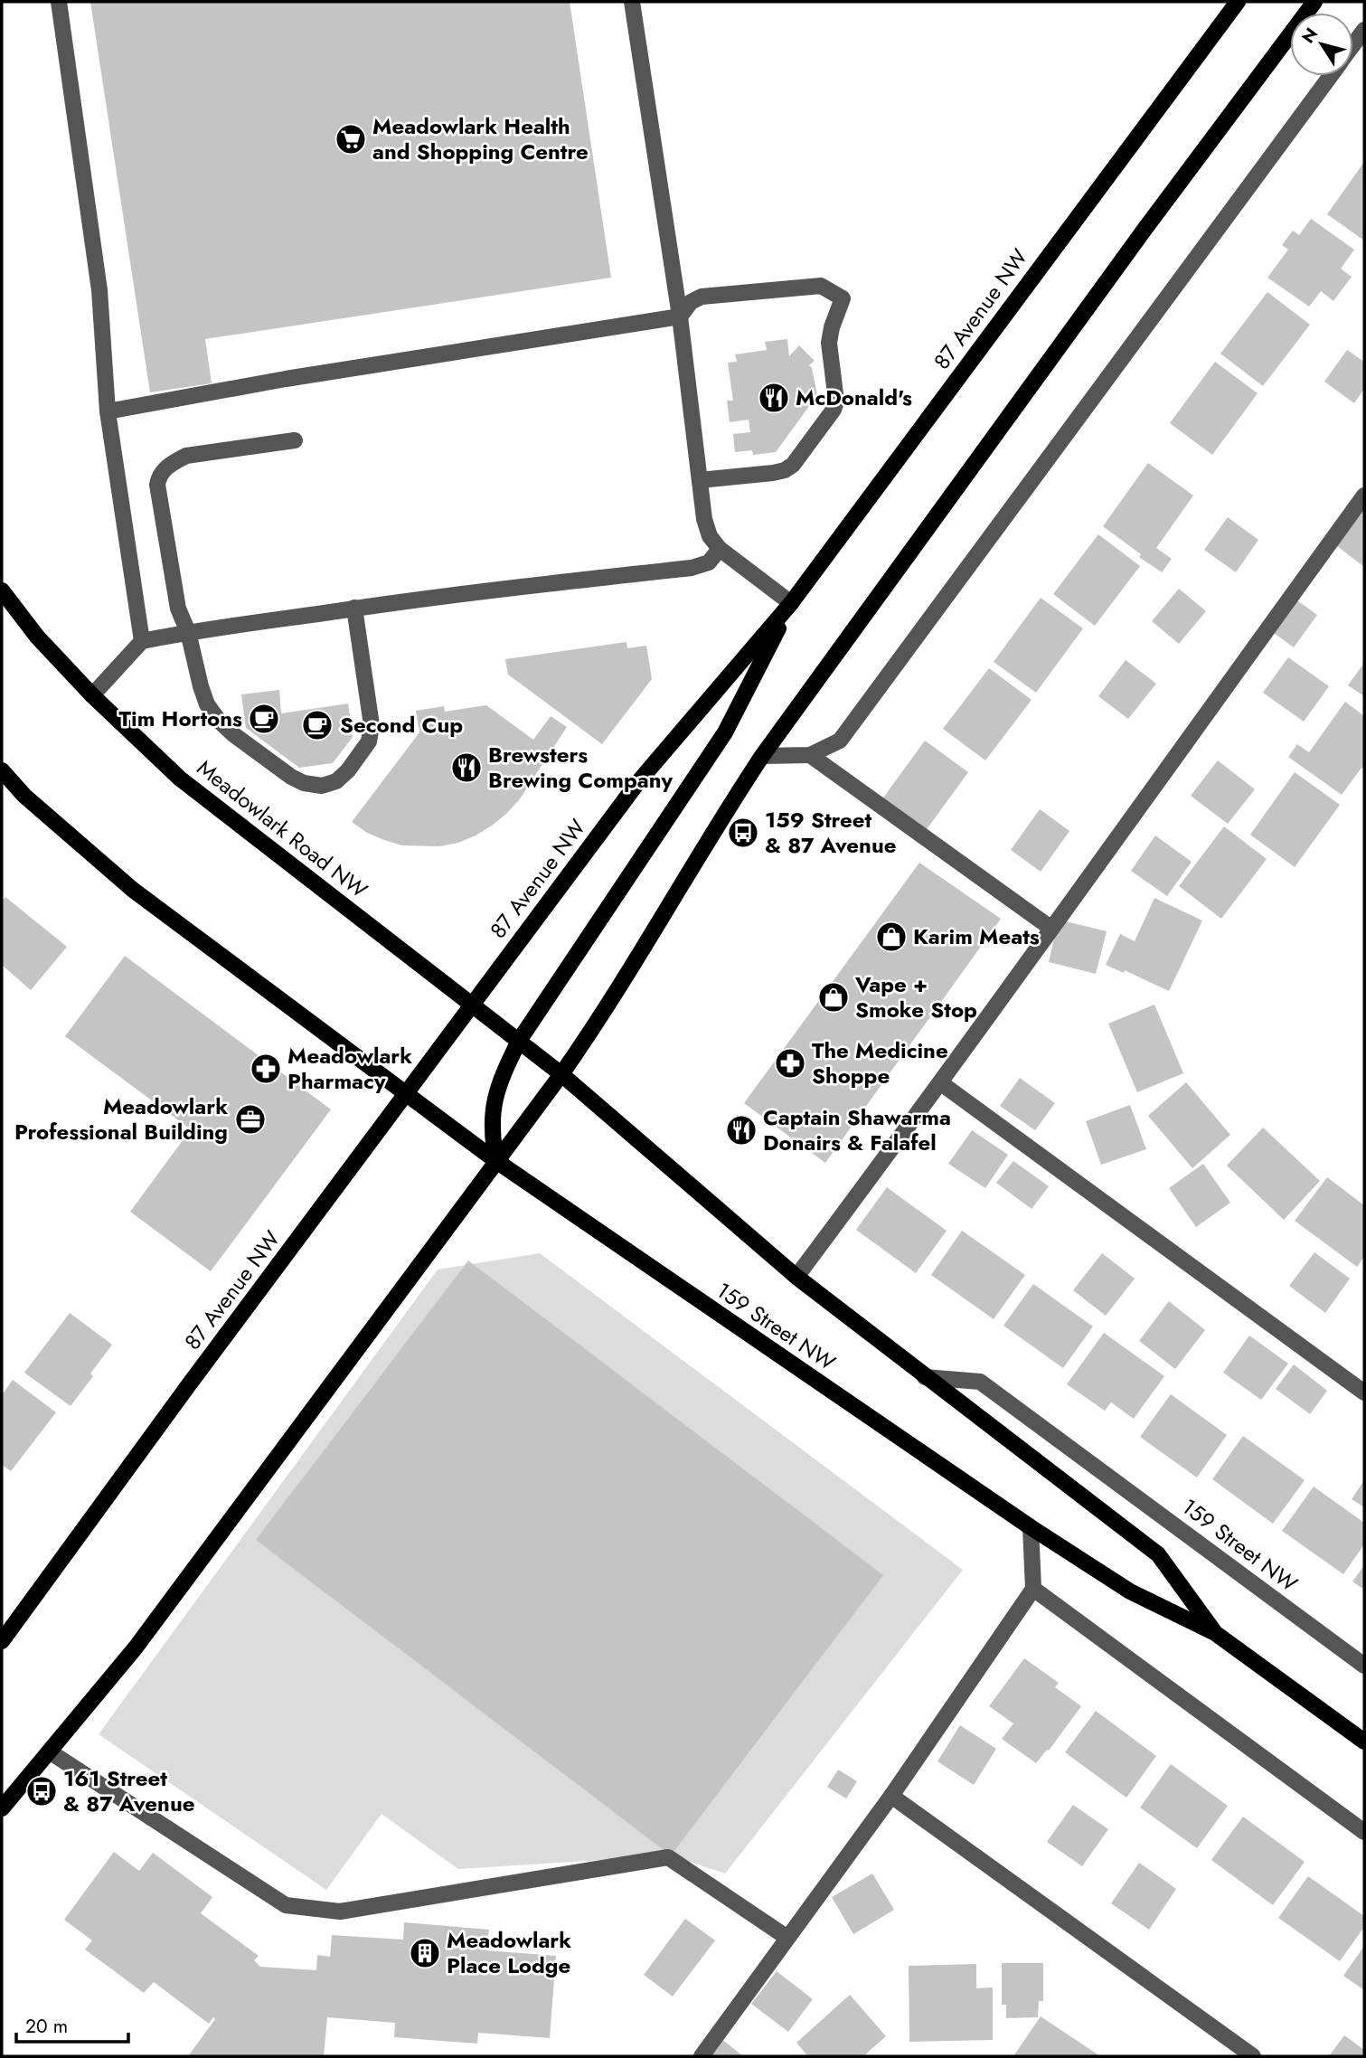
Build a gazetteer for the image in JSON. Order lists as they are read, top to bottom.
{
  "streets": {
    "main road": ["87 Avenue NW", "Meadowlark Road NW", "159 Street NW"]
  },
  "crossings": [
    ["87 Avenue NW", "Meadowlark Road NW"],
    ["Meadowlark Road NW", "159 Street NW"]
  ],
  "places": {
    "supermarket": ["Meadowlark Health and Shopping Centre"],
    "restaurant": ["McDonald's", "Brewsters Brewing Company", "Captain Shawarma Donairs & Falafel"],
    "cafe": ["Tim Hortons", "Second Cup"],
    "bus stop": ["159 Street & 87 Avenue", "161 Street & 87 Avenue"],
    "shop": ["Karim Meats", "Vape + Smoke Stop"],
    "pharmacy": ["The Medicine Shoppe", "Meadowlark Pharmacy"],
    "office": ["Meadowlark Professional Building"],
    "building": ["Meadowlark Place Lodge"]
  },
  "scale_bar": "20 m",
  "north": "top left"
}
